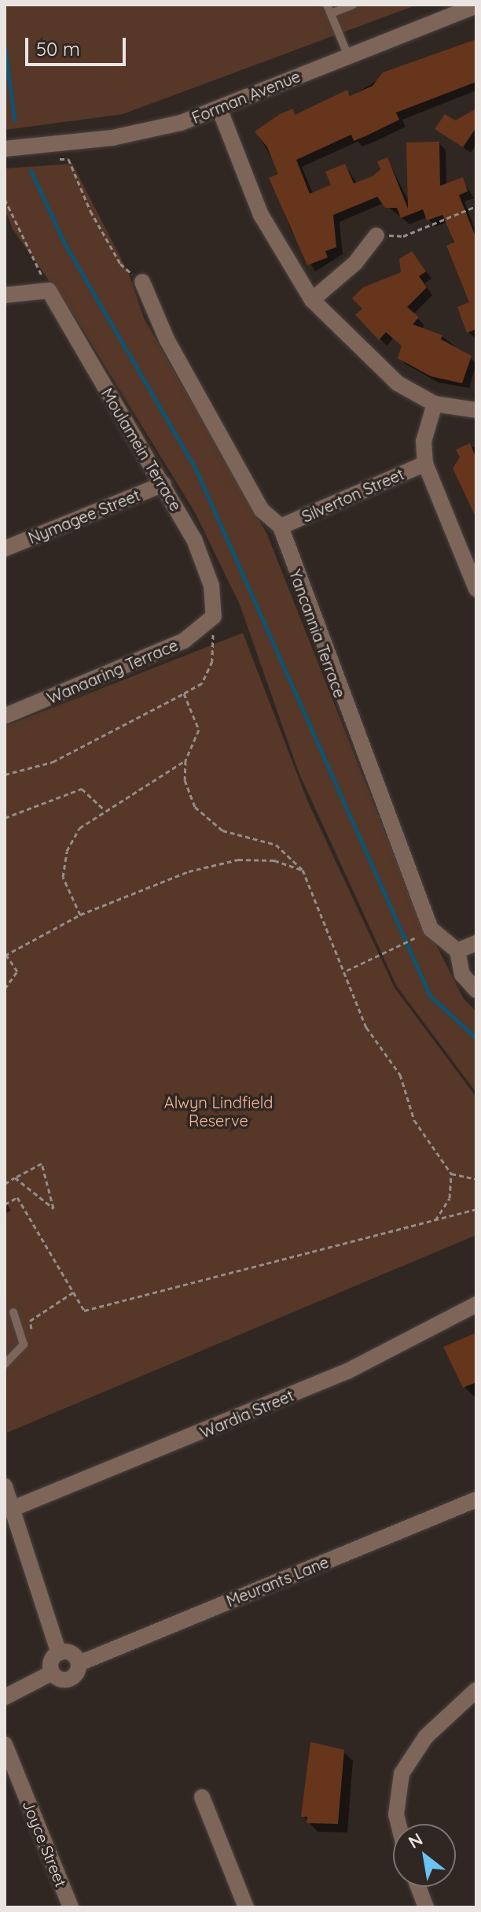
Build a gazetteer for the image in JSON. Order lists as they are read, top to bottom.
{
  "streets": {
    "street": [
      "Forman Avenue",
      "Moulamein Terrace",
      "Silverton Street",
      "Nymagee Street",
      "Yancannia Terrace",
      "Wanaaring Terrace",
      "Wardia Street",
      "Meurants Lane",
      "Joyce Street"
    ]
  },
  "crossings": [
    ["Moulamein Terrace", "Nymagee Street"],
    ["Moulamein Terrace", "Wanaaring Terrace"],
    ["Silverton Street", "Yancannia Terrace"]
  ],
  "parks": ["Alwyn Lindfield Reserve"],
  "scale_bar": "50 m",
  "north": "top left"
}
